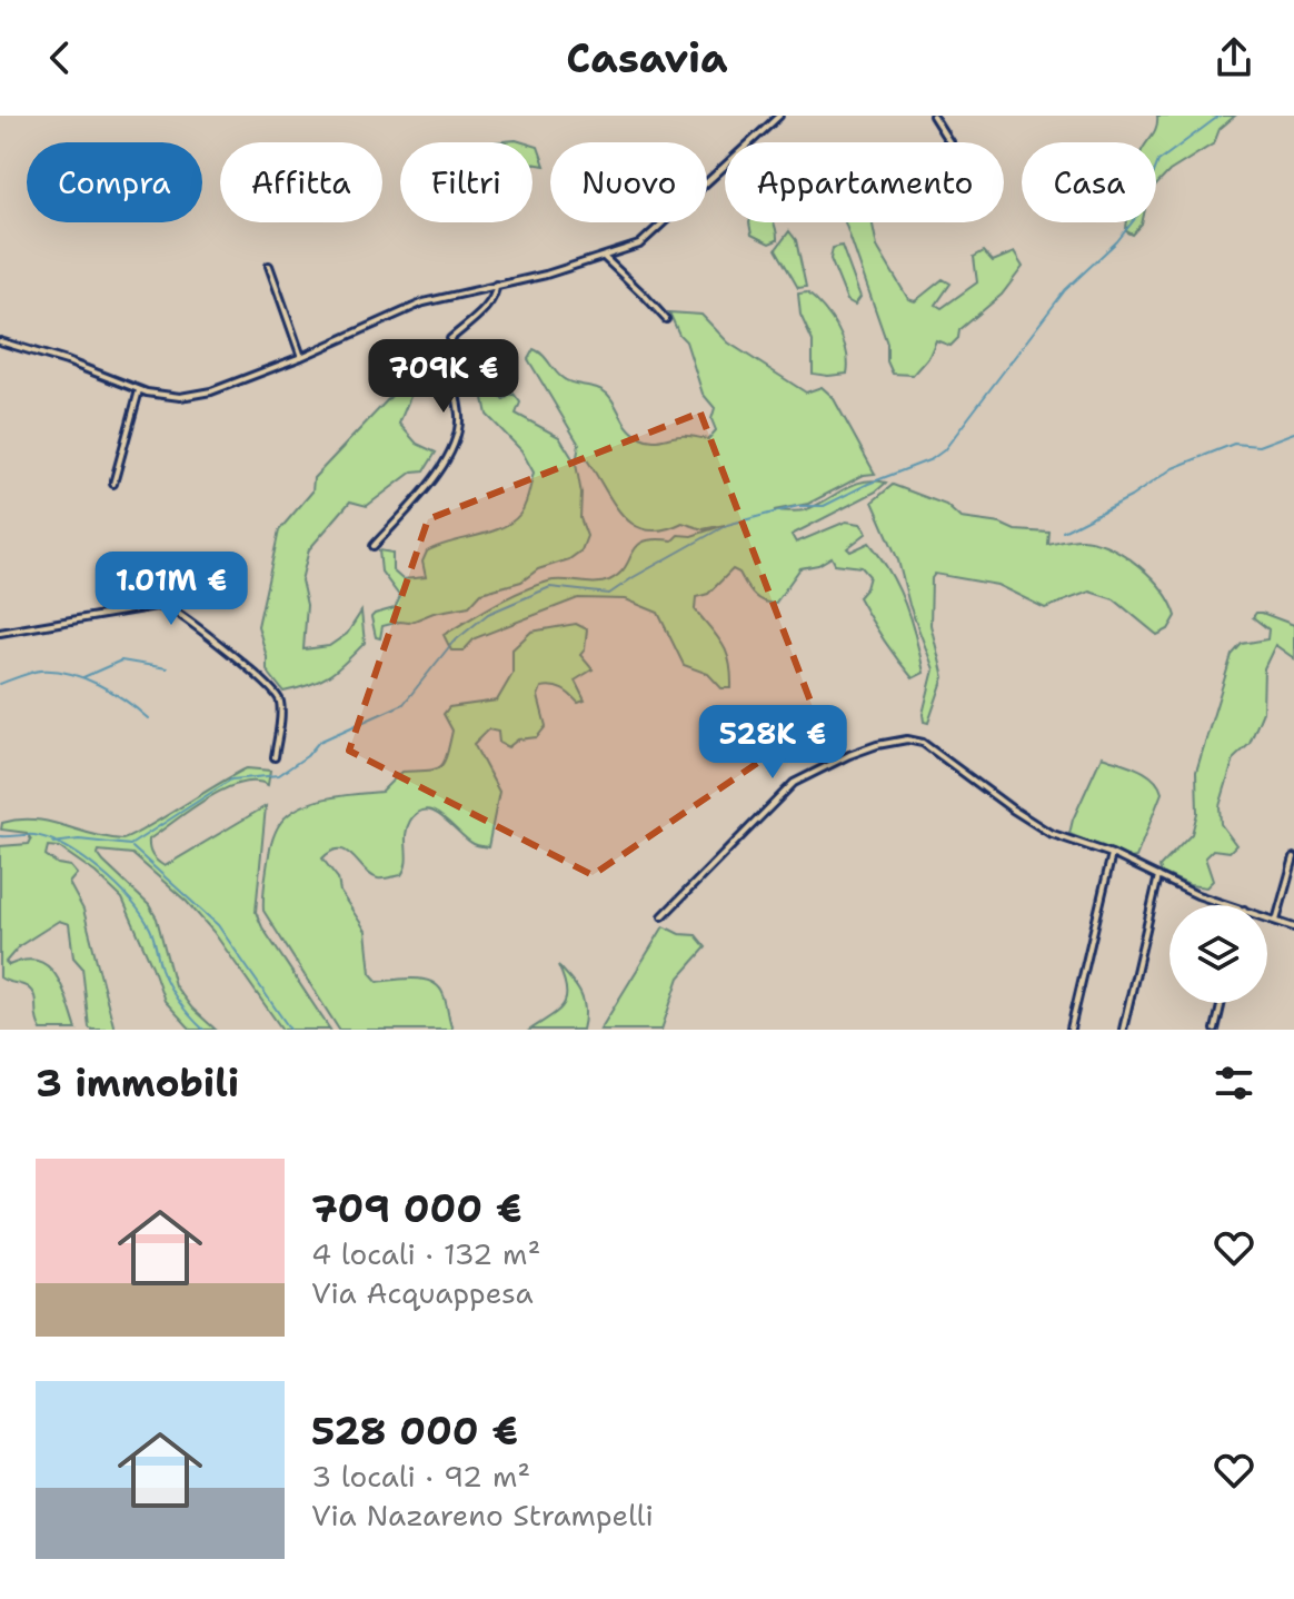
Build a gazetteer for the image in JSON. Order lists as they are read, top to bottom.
{
  "page": {
    "header": "Casavia",
    "chip": [
      "Compra",
      "Affitta",
      "Filtri",
      "Nuovo",
      "Appartamento",
      "Casa"
    ],
    "price": ["709K €", "1.01M €", "528K €"],
    "heading": "3 immobili",
    "list": [
      {
        "name": "709 000 €",
        "note": "4 locali · 132 m² · Via Acquappesa"
      },
      {
        "name": "528 000 €",
        "note": "3 locali · 92 m² · Via Nazareno Strampelli"
      }
    ]
  }
}
